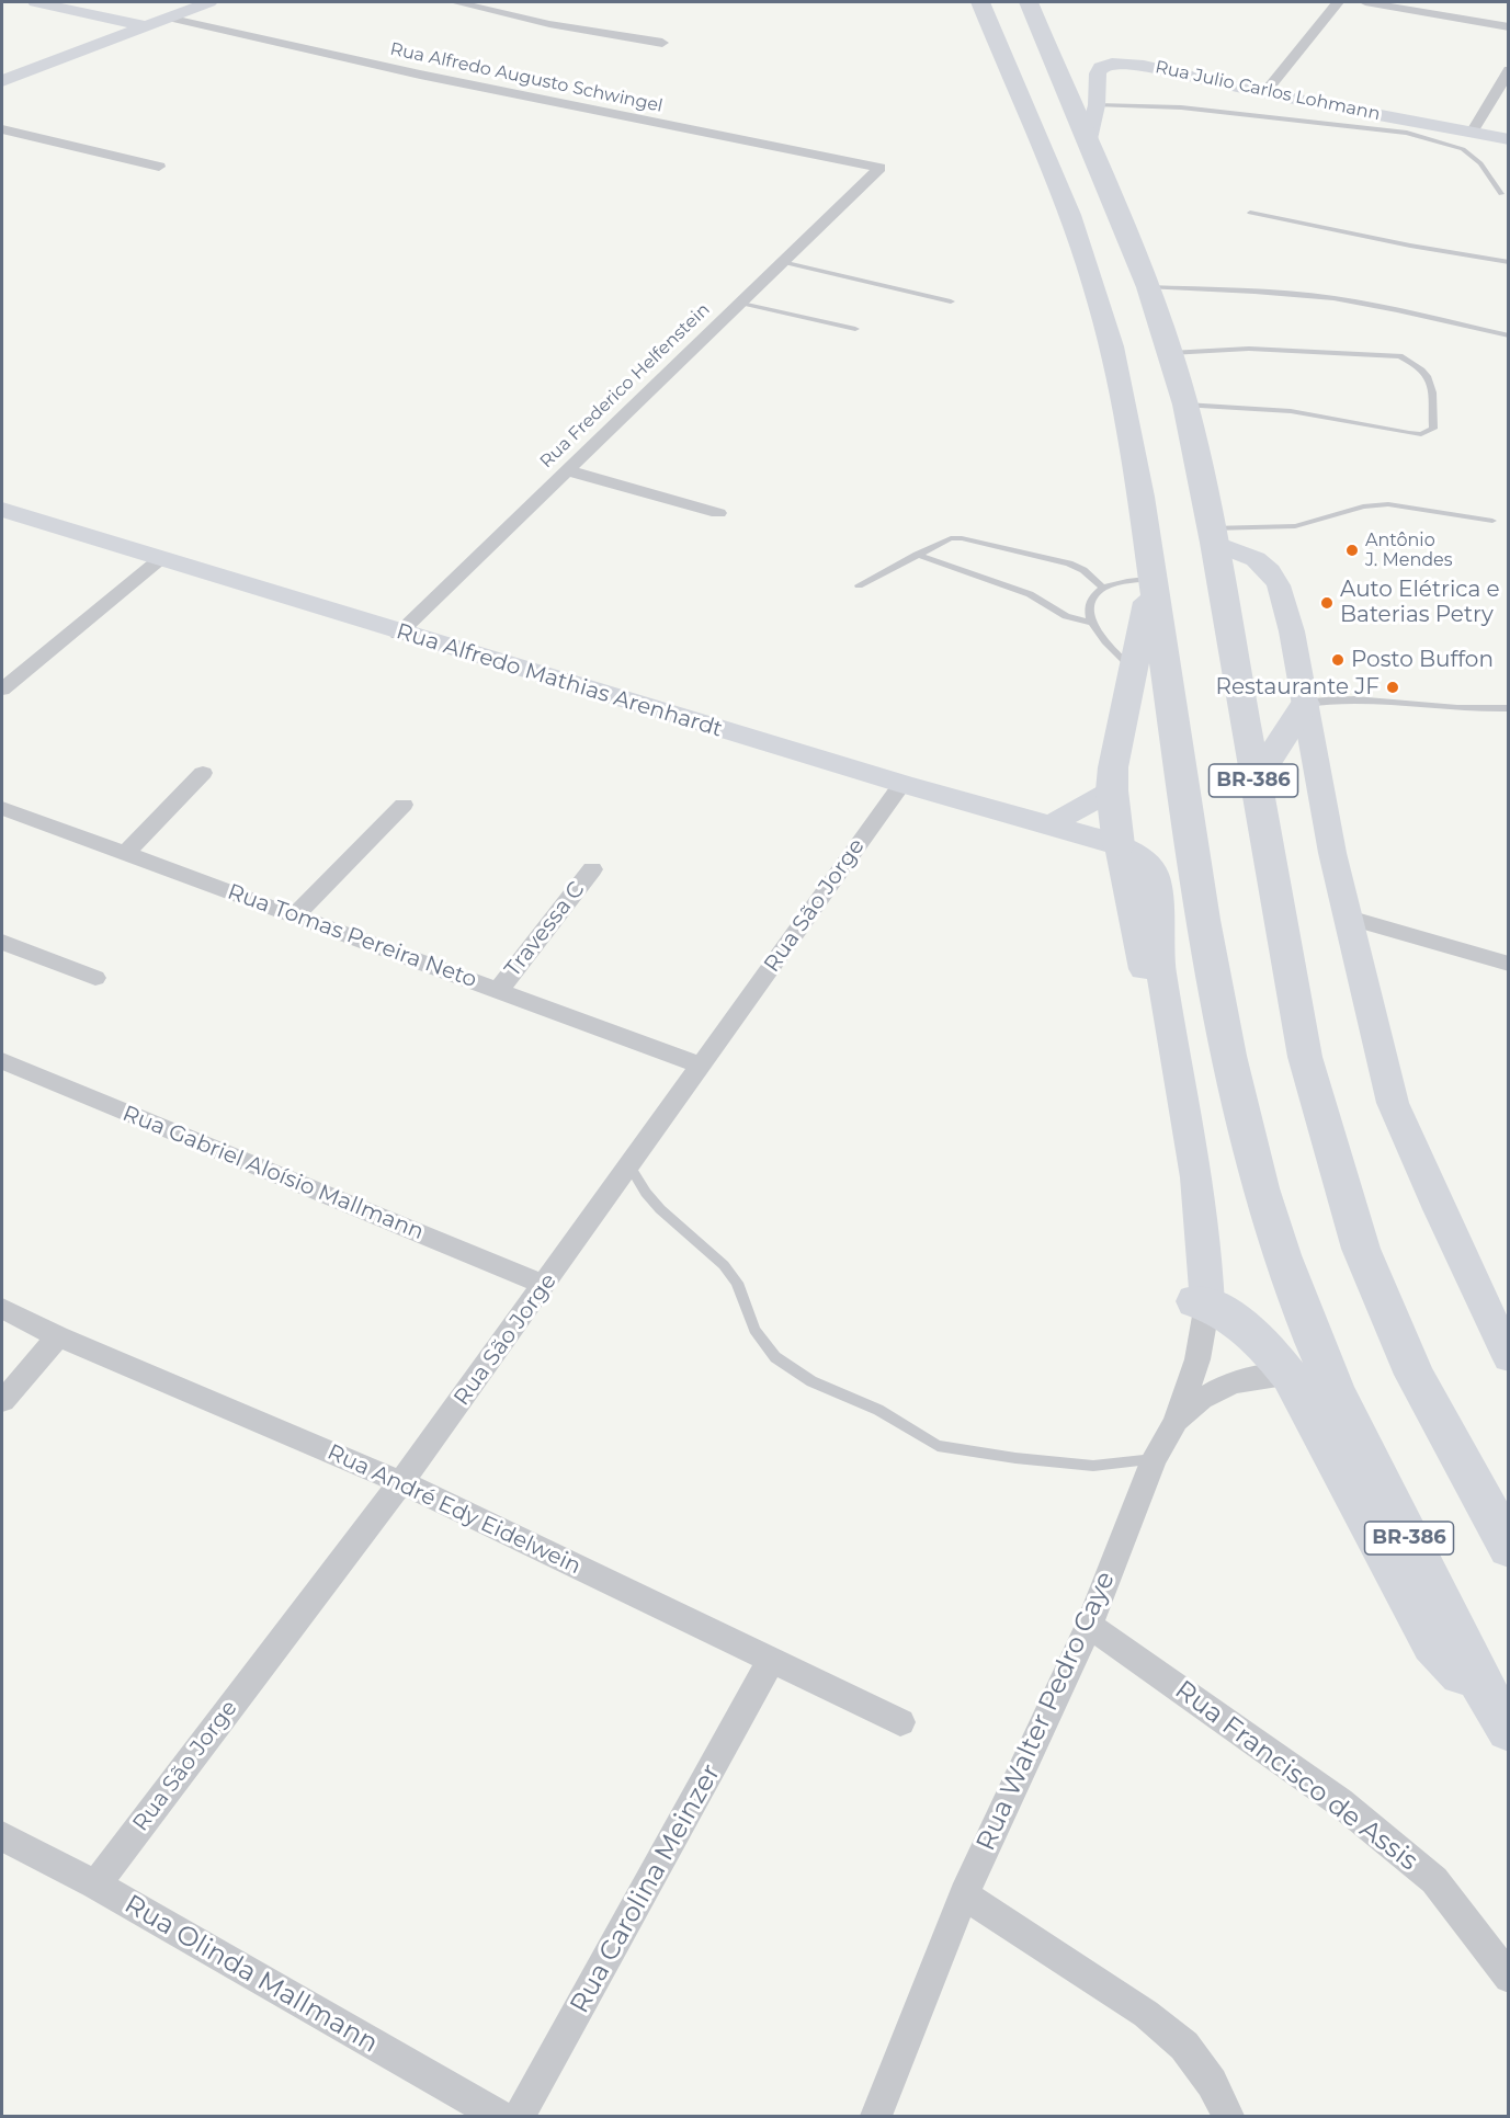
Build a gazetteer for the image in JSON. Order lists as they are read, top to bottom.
{
  "streets": {
    "highway": ["BR-386"],
    "main road": ["Rua Julio Carlos Lohmann", "Rua Alfredo Mathias Arenhardt"],
    "street": [
      "Rua Alfredo Augusto Schwingel",
      "Rua Frederico Helfenstein",
      "Rua São Jorge",
      "Travessa C",
      "Rua Tomas Pereira Neto",
      "Rua Gabriel Aloísio Mallmann",
      "Rua André Edy Eidelwein",
      "Rua Walter Pedro Caye",
      "Rua Francisco de Assis",
      "Rua Carolina Meinzer",
      "Rua Olinda Mallmann"
    ]
  },
  "crossings": [
    ["Rua Alfredo Augusto Schwingel", "Rua Frederico Helfenstein"],
    ["Rua Julio Carlos Lohmann", "BR-386"],
    ["Rua Frederico Helfenstein", "Rua Alfredo Mathias Arenhardt"],
    ["Rua Alfredo Mathias Arenhardt", "Rua São Jorge"],
    ["Rua São Jorge", "Rua Tomas Pereira Neto"],
    ["Rua São Jorge", "Rua Gabriel Aloísio Mallmann"],
    ["Rua São Jorge", "Rua André Edy Eidelwein"],
    ["Rua São Jorge", "Rua Olinda Mallmann"],
    ["Travessa C", "Rua Tomas Pereira Neto"],
    ["Rua André Edy Eidelwein", "Rua Carolina Meinzer"],
    ["Rua Walter Pedro Caye", "Rua Francisco de Assis"]
  ],
  "places": [
    "Antônio J. Mendes",
    "Auto Elétrica e Baterias Petry",
    "Posto Buffon",
    "Restaurante JF"
  ]
}
